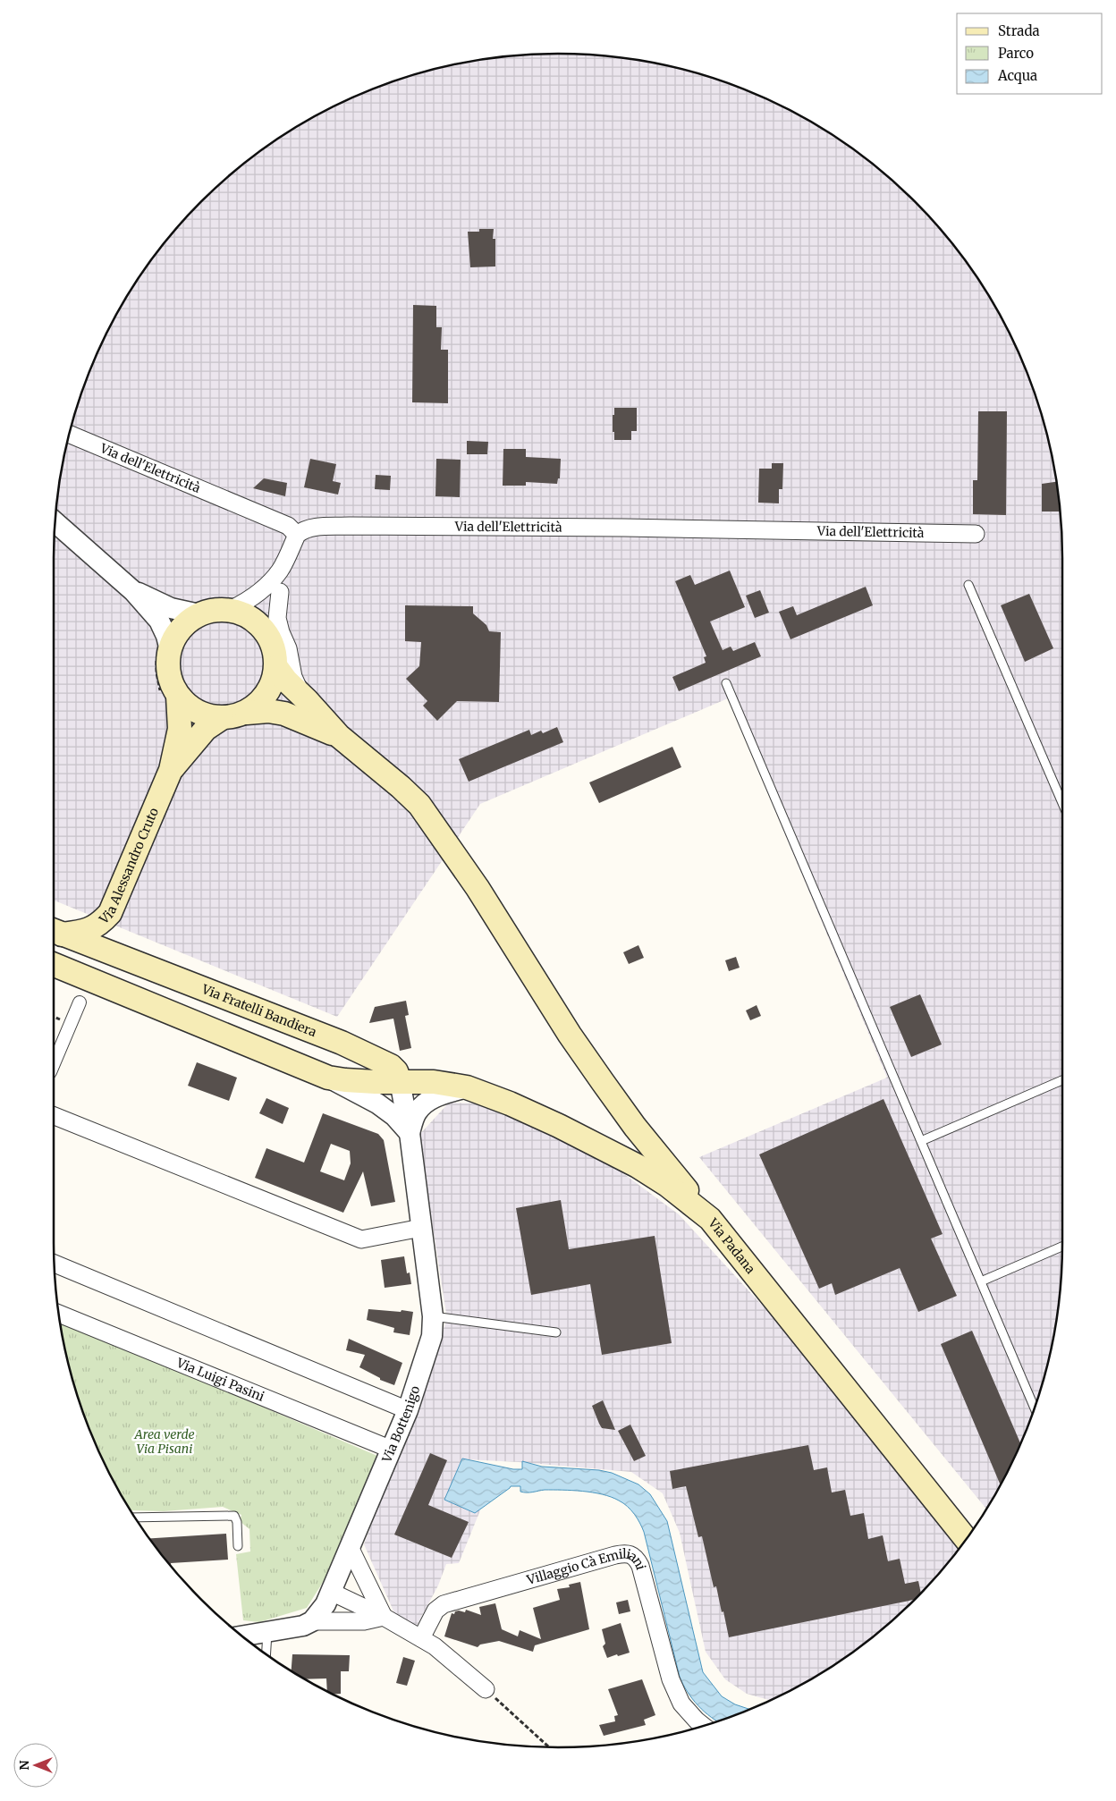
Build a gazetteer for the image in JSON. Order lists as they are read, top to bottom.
{
  "streets": {
    "main road": ["Via Alessandro Cruto", "Via Fratelli Bandiera", "Via Padana"],
    "street": [
      "Via dell'Elettricità",
      "Via Luigi Pasini",
      "Via Bottenigo",
      "Villaggio Cà Emiliani"
    ]
  },
  "crossings": [
    ["Via Alessandro Cruto", "Via Fratelli Bandiera"],
    ["Via Fratelli Bandiera", "Via Padana"],
    ["Via Fratelli Bandiera", "Via Bottenigo"],
    ["Via Luigi Pasini", "Via Bottenigo"]
  ],
  "parks": ["Area verde Via Pisani"],
  "legend": ["Strada", "Parco", "Acqua"],
  "north": "left"
}
